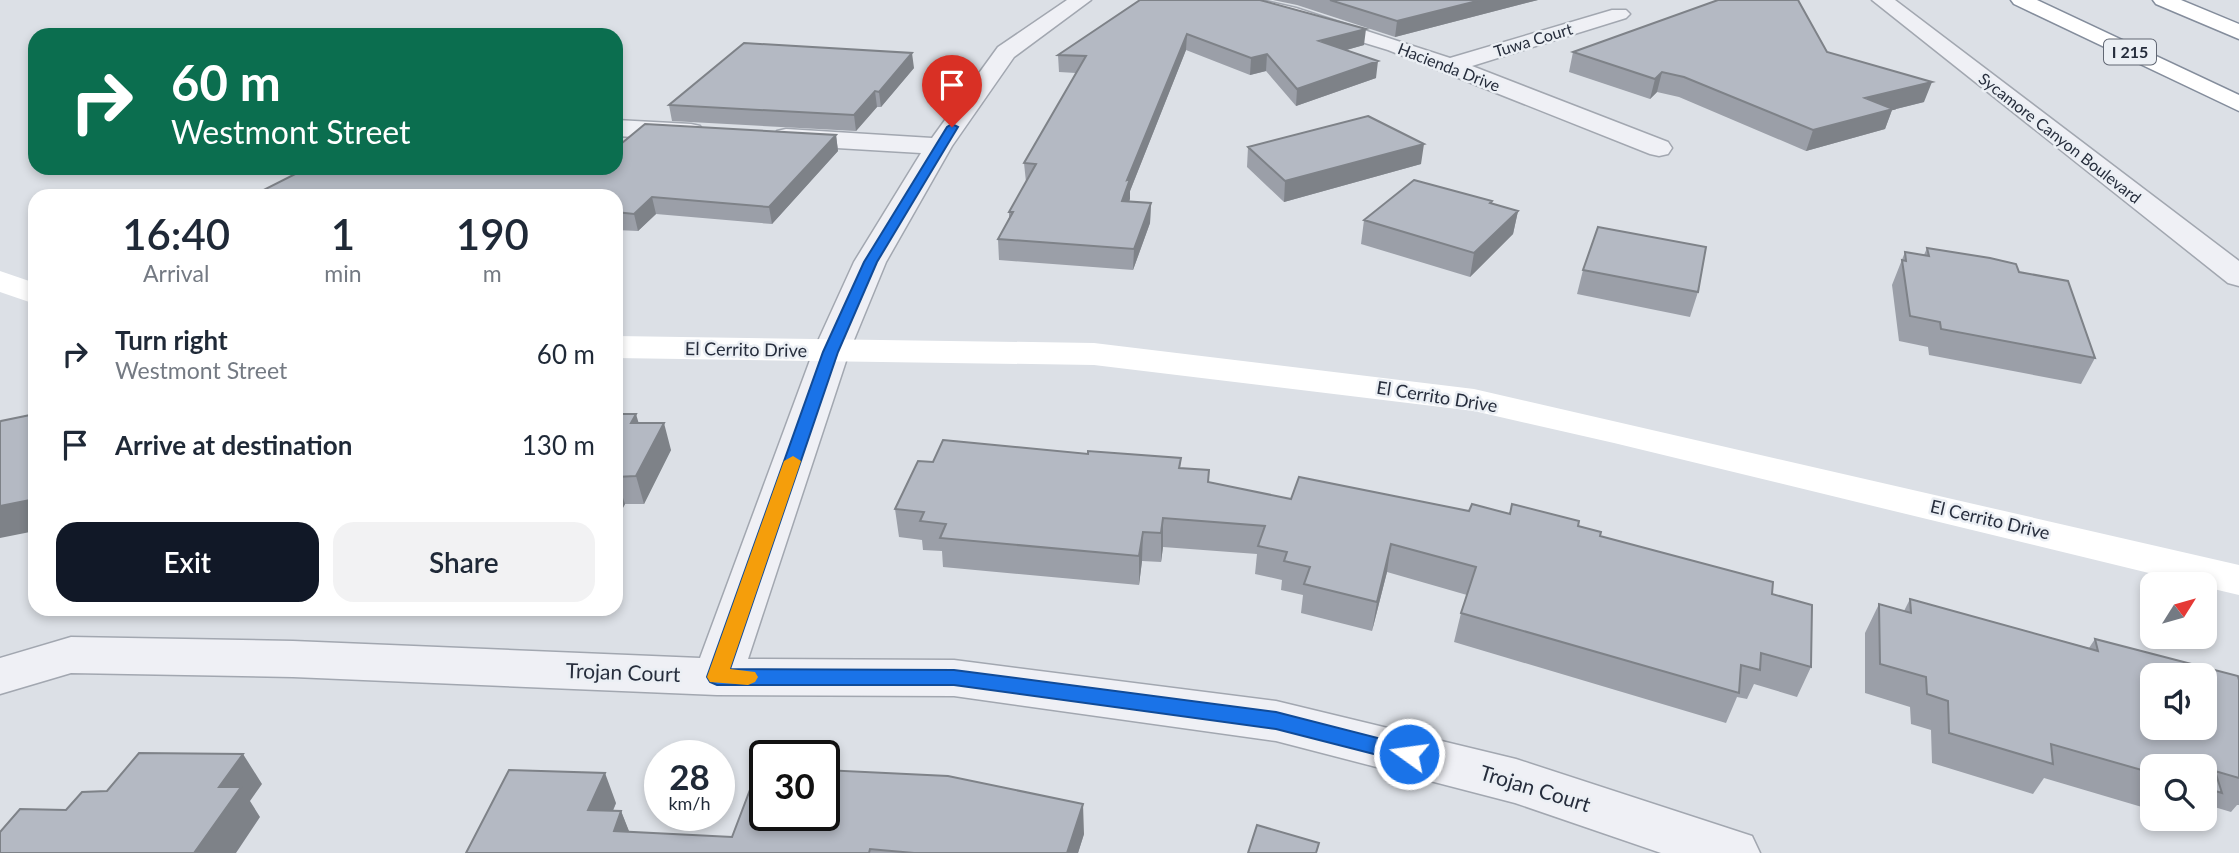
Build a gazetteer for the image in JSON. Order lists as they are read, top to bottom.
{
  "streets": {
    "main road": ["I 215", "El Cerrito Drive"],
    "street": [
      "Tuwa Court",
      "Hacienda Drive",
      "Sycamore Canyon Boulevard",
      "Trojan Court"
    ]
  },
  "crossings": [
    ["Tuwa Court", "Hacienda Drive"]
  ],
  "north": "top right",
  "page": {
    "turn": ["60 m", "Westmont Street"],
    "eta": [
      "16:40",
      "Arrival",
      "1",
      "min",
      "190",
      "m"
    ],
    "list": [
      {
        "name": "Turn right",
        "note": "Westmont Street",
        "value": "60 m"
      },
      {
        "name": "Arrive at destination",
        "value": "130 m"
      }
    ],
    "buttons": ["Exit", "Share"],
    "speed": "28 km/h",
    "limit": "30"
  }
}
